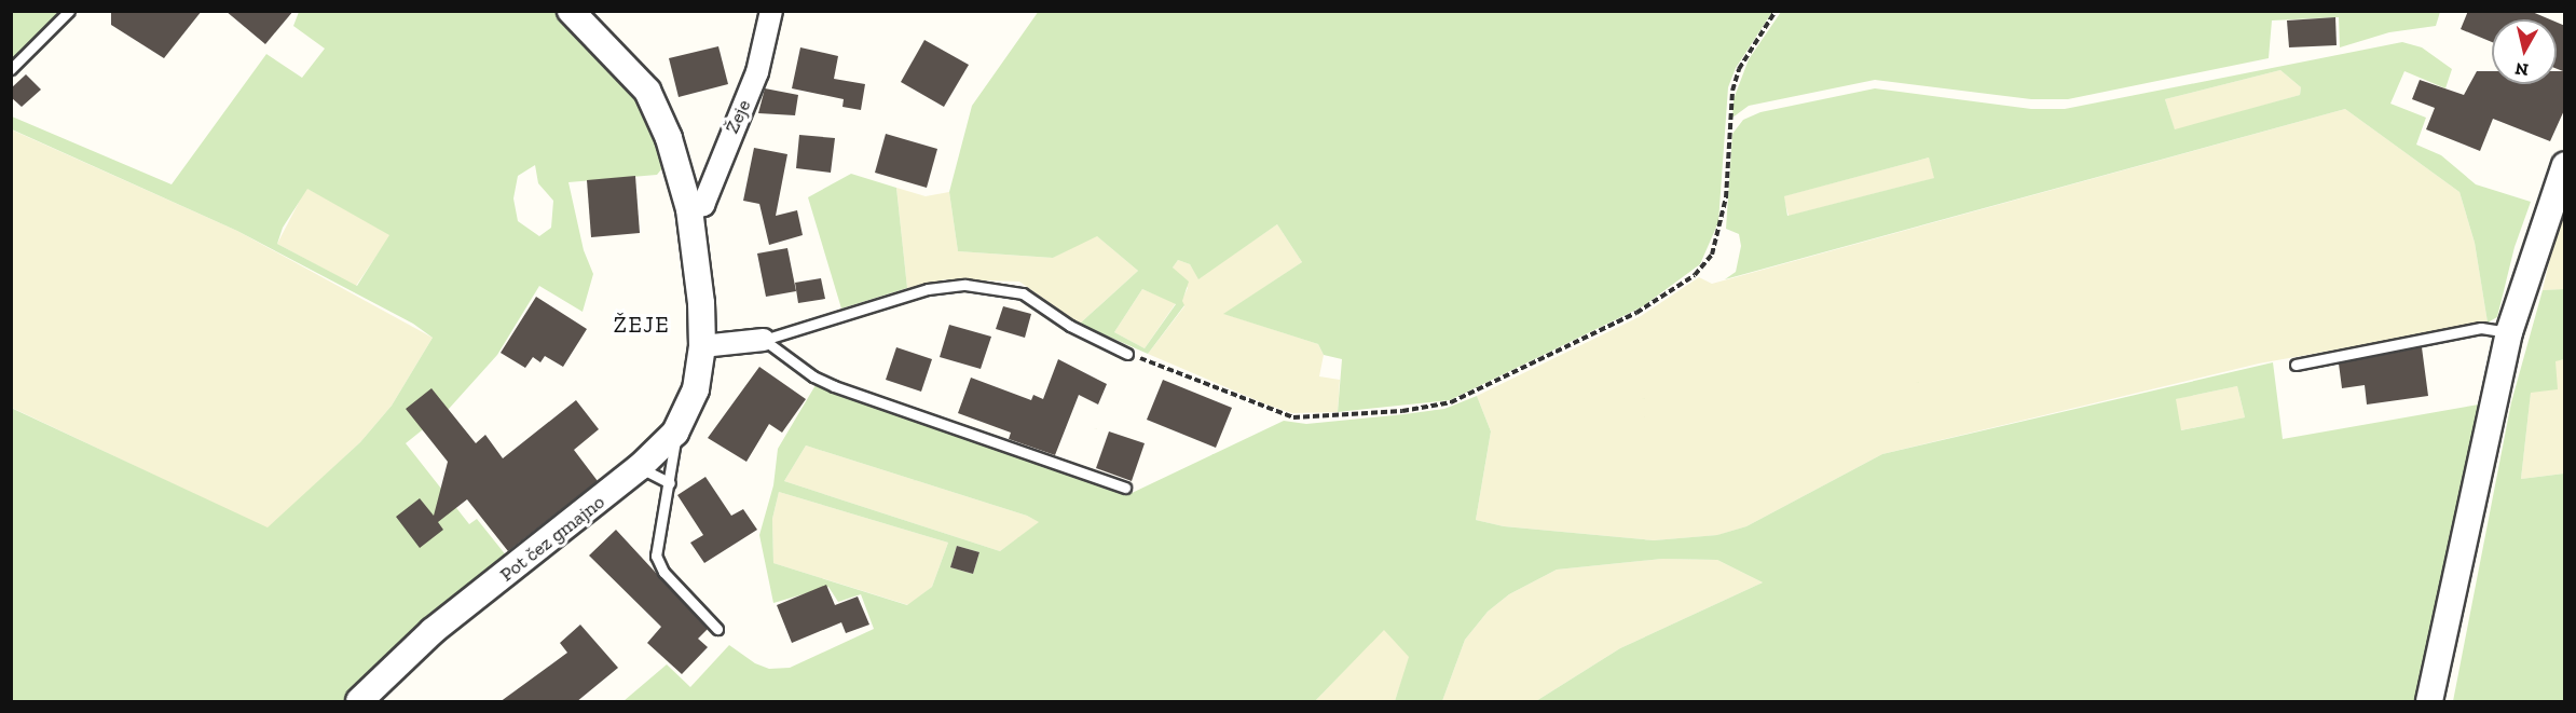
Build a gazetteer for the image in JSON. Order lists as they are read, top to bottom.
{
  "streets": {
    "street": ["Žeje", "Pot čez gmajno"]
  },
  "crossings": [
    ["Žeje", "Pot čez gmajno"]
  ],
  "districts": ["ŽEJE"],
  "north": "bottom"
}
